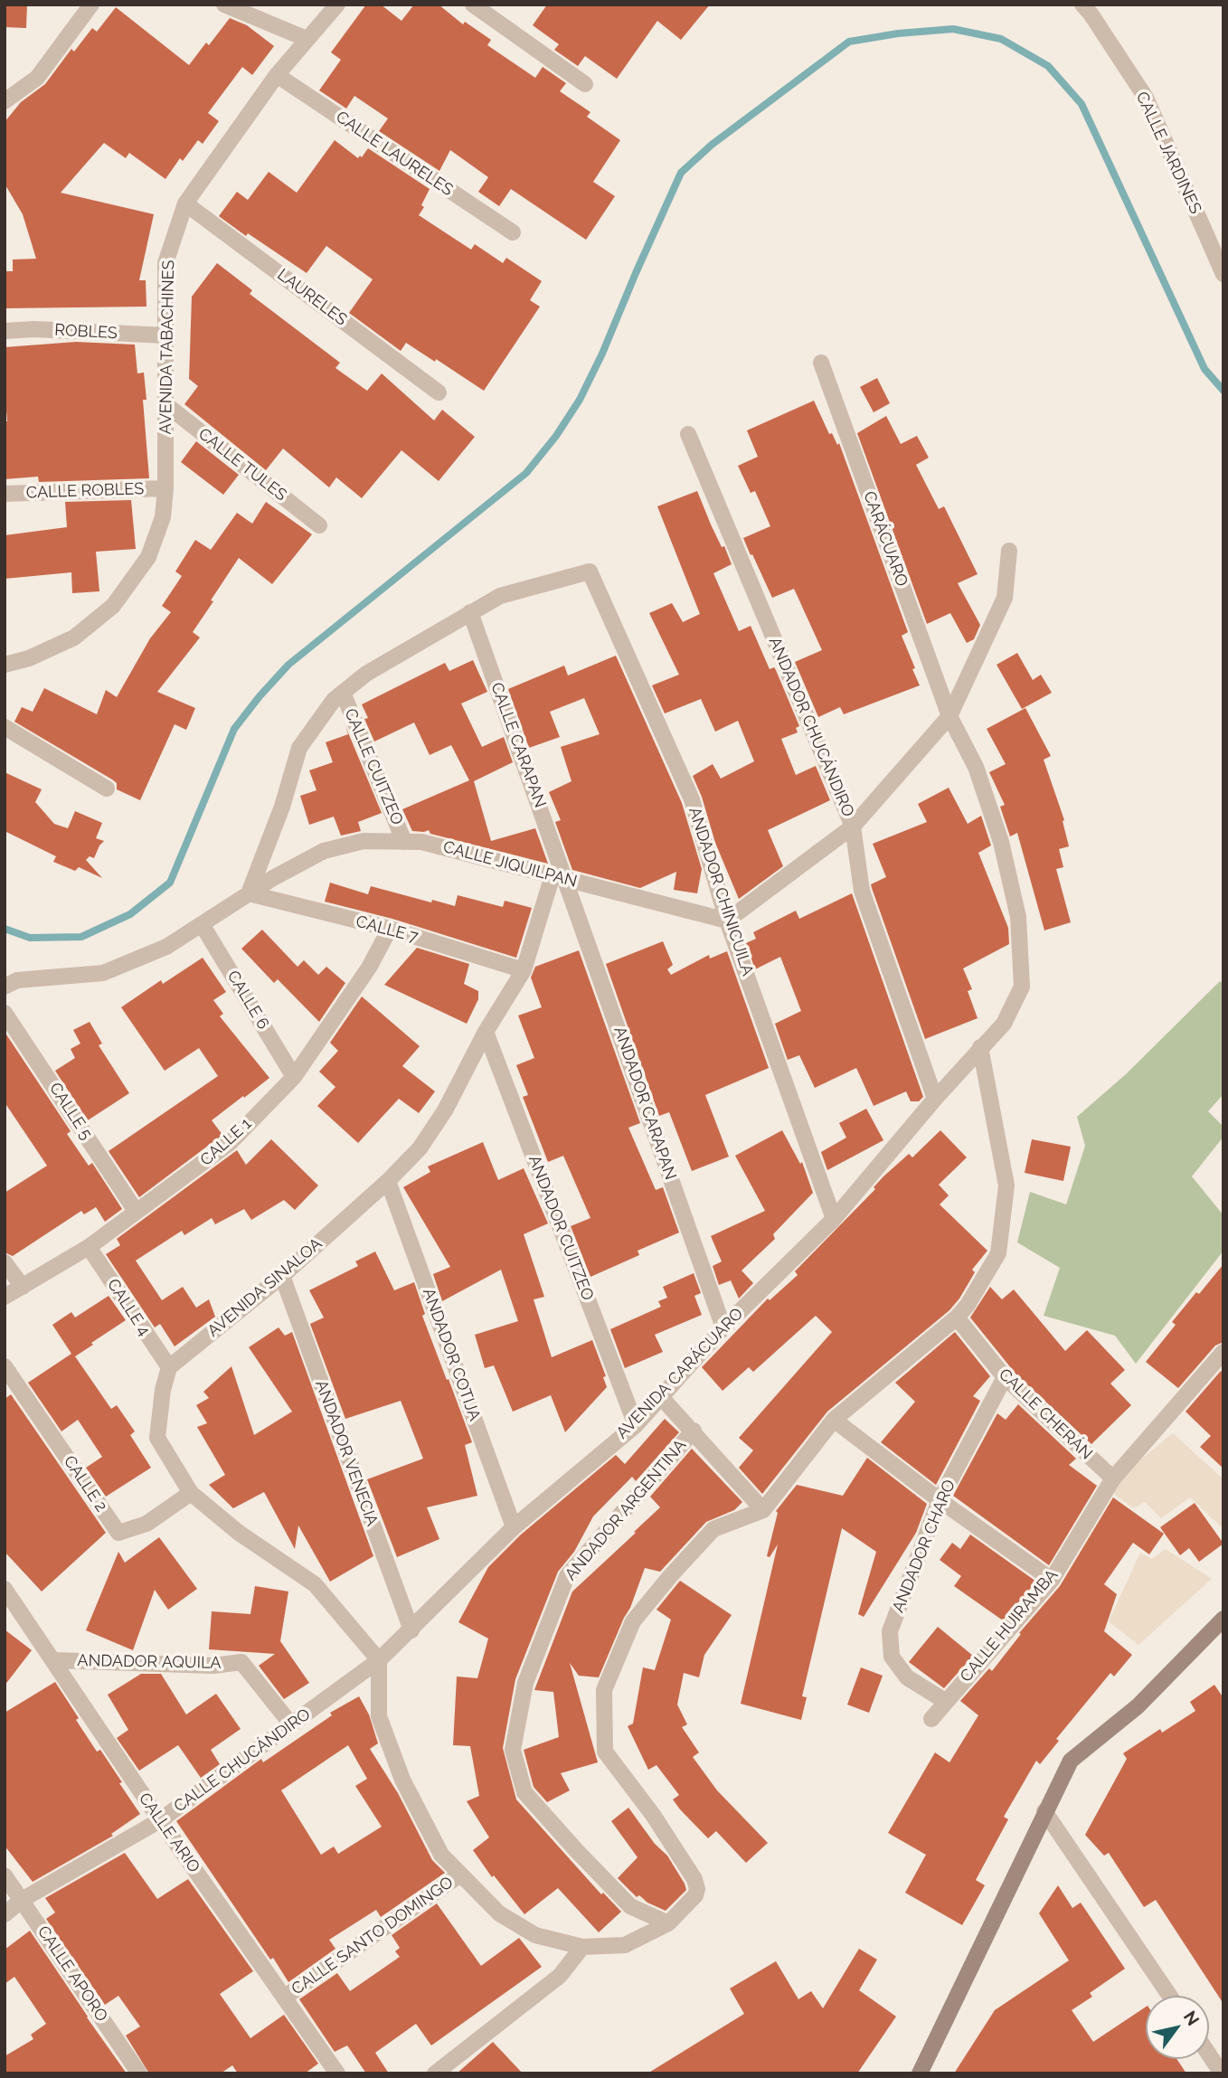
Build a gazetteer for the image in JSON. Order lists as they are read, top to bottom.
{
  "streets": {
    "street": [
      "CALLE JARDINES",
      "CALLE LAURELES",
      "LAURELES",
      "ROBLES",
      "AVENIDA TABACHINES",
      "CALLE TULES",
      "CALLE ROBLES",
      "CARÁCUARO",
      "ANDADOR CHUCÁNDIRO",
      "CALLE CARAPAN",
      "CALLE CUITZEO",
      "CALLE JIQUILPAN",
      "ANDADOR CHINICUILA",
      "CALLE 7",
      "CALLE 6",
      "ANDADOR CARAPAN",
      "CALLE 5",
      "CALLE 1",
      "ANDADOR CUITZEO",
      "AVENIDA SINALOA",
      "CALLE 4",
      "ANDADOR COTIJA",
      "AVENIDA CARÁCUARO",
      "CALLE CHERÁN",
      "ANDADOR VENECIA",
      "CALLE 2",
      "ANDADOR ARGENTINA",
      "ANDADOR CHARO",
      "CALLE HUIRAMBA",
      "ANDADOR AQUILA",
      "CALLE CHUCÁNDIRO",
      "CALLE ARIO",
      "CALLE SANTO DOMINGO",
      "CALLE APORO"
    ]
  },
  "crossings": [
    ["CALLE LAURELES", "AVENIDA TABACHINES"],
    ["LAURELES", "AVENIDA TABACHINES"],
    ["ROBLES", "AVENIDA TABACHINES"],
    ["AVENIDA TABACHINES", "CALLE TULES"],
    ["AVENIDA TABACHINES", "CALLE ROBLES"],
    ["CARÁCUARO", "AVENIDA CARÁCUARO"],
    ["ANDADOR CHUCÁNDIRO", "AVENIDA CARÁCUARO"],
    ["CALLE CARAPAN", "CALLE JIQUILPAN"],
    ["CALLE CARAPAN", "ANDADOR CHINICUILA"],
    ["CALLE CARAPAN", "ANDADOR CARAPAN"],
    ["CALLE CARAPAN", "AVENIDA SINALOA"],
    ["CALLE CUITZEO", "CALLE JIQUILPAN"],
    ["CALLE JIQUILPAN", "ANDADOR CHINICUILA"],
    ["CALLE JIQUILPAN", "CALLE 7"],
    ["CALLE JIQUILPAN", "CALLE 6"],
    ["CALLE JIQUILPAN", "ANDADOR CARAPAN"],
    ["CALLE JIQUILPAN", "AVENIDA SINALOA"],
    ["ANDADOR CHINICUILA", "AVENIDA CARÁCUARO"],
    ["CALLE 7", "CALLE 1"],
    ["CALLE 7", "AVENIDA SINALOA"],
    ["CALLE 6", "CALLE 1"],
    ["ANDADOR CARAPAN", "AVENIDA SINALOA"],
    ["ANDADOR CARAPAN", "AVENIDA CARÁCUARO"],
    ["CALLE 5", "CALLE 1"],
    ["CALLE 1", "CALLE 4"],
    ["ANDADOR CUITZEO", "AVENIDA SINALOA"],
    ["ANDADOR CUITZEO", "AVENIDA CARÁCUARO"],
    ["AVENIDA SINALOA", "CALLE 4"],
    ["AVENIDA SINALOA", "ANDADOR COTIJA"],
    ["AVENIDA SINALOA", "ANDADOR VENECIA"],
    ["ANDADOR COTIJA", "AVENIDA CARÁCUARO"],
    ["AVENIDA CARÁCUARO", "ANDADOR VENECIA"],
    ["AVENIDA CARÁCUARO", "CALLE CHUCÁNDIRO"],
    ["CALLE CHERÁN", "ANDADOR CHARO"],
    ["CALLE CHERÁN", "CALLE HUIRAMBA"],
    ["ANDADOR CHARO", "CALLE HUIRAMBA"],
    ["ANDADOR AQUILA", "CALLE CHUCÁNDIRO"],
    ["ANDADOR AQUILA", "CALLE ARIO"],
    ["CALLE CHUCÁNDIRO", "CALLE ARIO"],
    ["CALLE CHUCÁNDIRO", "CALLE APORO"],
    ["CALLE ARIO", "CALLE SANTO DOMINGO"]
  ],
  "north": "top right"
}
